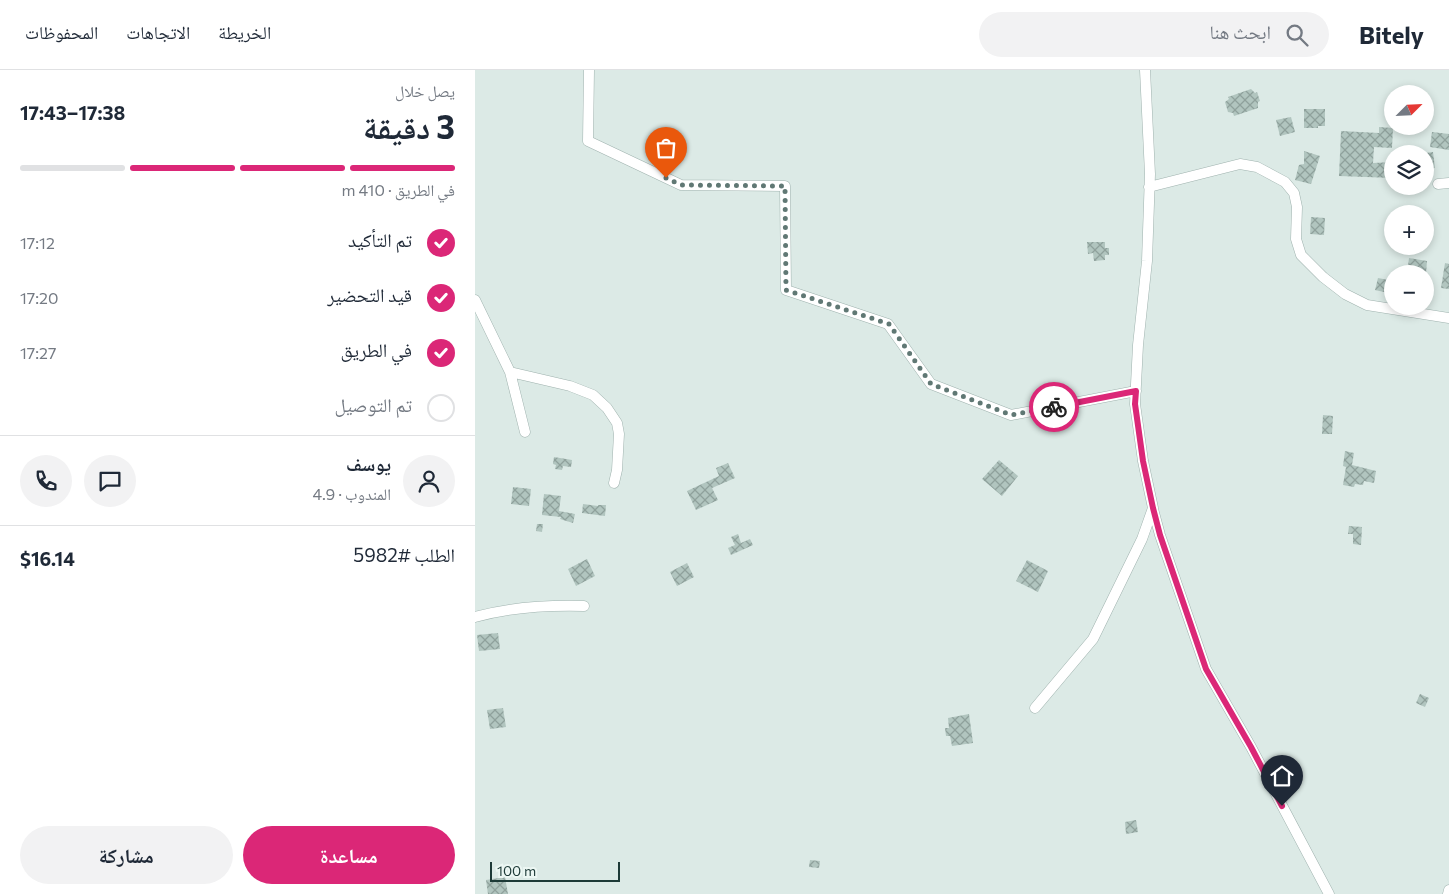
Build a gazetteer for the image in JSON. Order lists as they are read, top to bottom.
{
  "scale_bar": "100 m",
  "north": "top right",
  "page": {
    "header": "Bitely",
    "search": "ابحث هنا",
    "nav": ["الخريطة", "الاتجاهات", "المحفوظات"],
    "heading": ["3 دقيقة", "يصل خلال", "17:38–17:43"],
    "panel": [
      "يوسف",
      "المندوب · 4.9",
      "الطلب #5982",
      "$16.14"
    ],
    "map_buttons": ["+", "−"],
    "bar": "في الطريق · 410 m",
    "list": [
      ["تم التأكيد", "17:12"],
      ["قيد التحضير", "17:20"],
      ["في الطريق", "17:27"],
      "تم التوصيل"
    ],
    "buttons": ["مساعدة", "مشاركة"],
    "scale": "100 m"
  }
}
